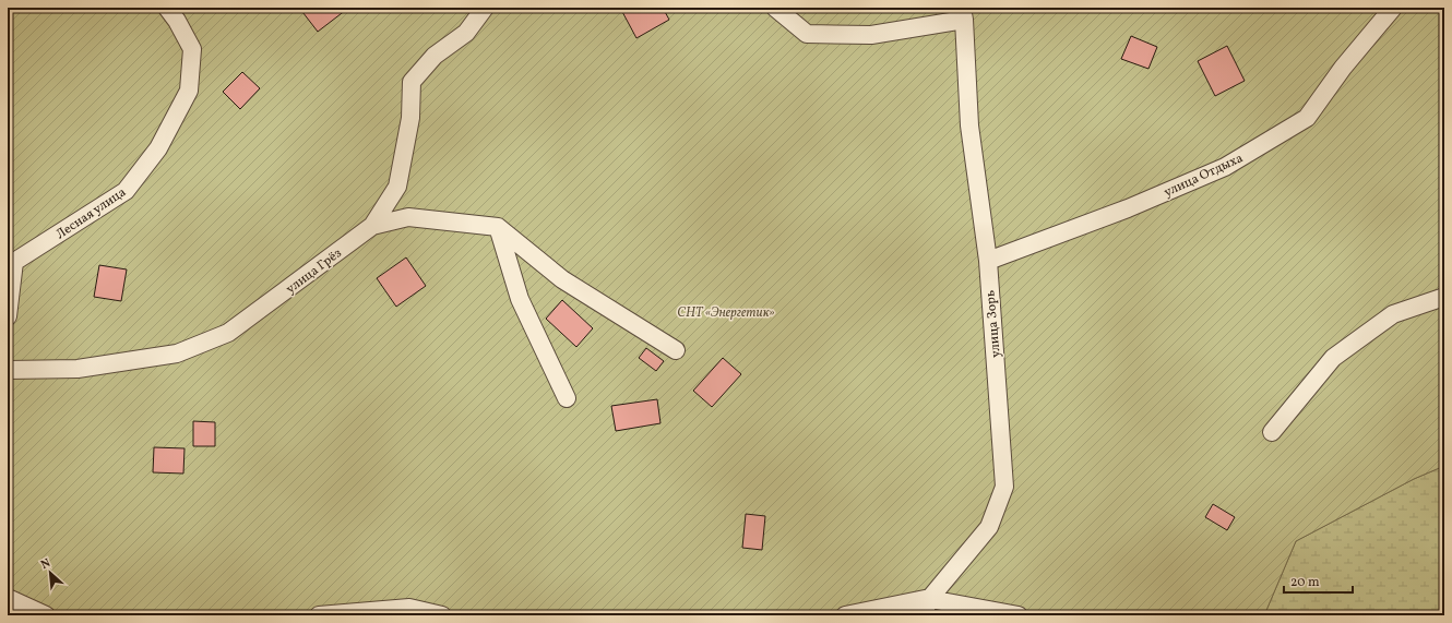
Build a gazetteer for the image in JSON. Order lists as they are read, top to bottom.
{
  "streets": {
    "street": [
      "улица Отдыха",
      "Лесная улица",
      "улица Грёз",
      "улица Зорь"
    ]
  },
  "crossings": [
    ["улица Отдыха", "улица Зорь"]
  ],
  "parks": ["СНТ «Энергетик»"],
  "scale_bar": "20 m",
  "north": "top left"
}
